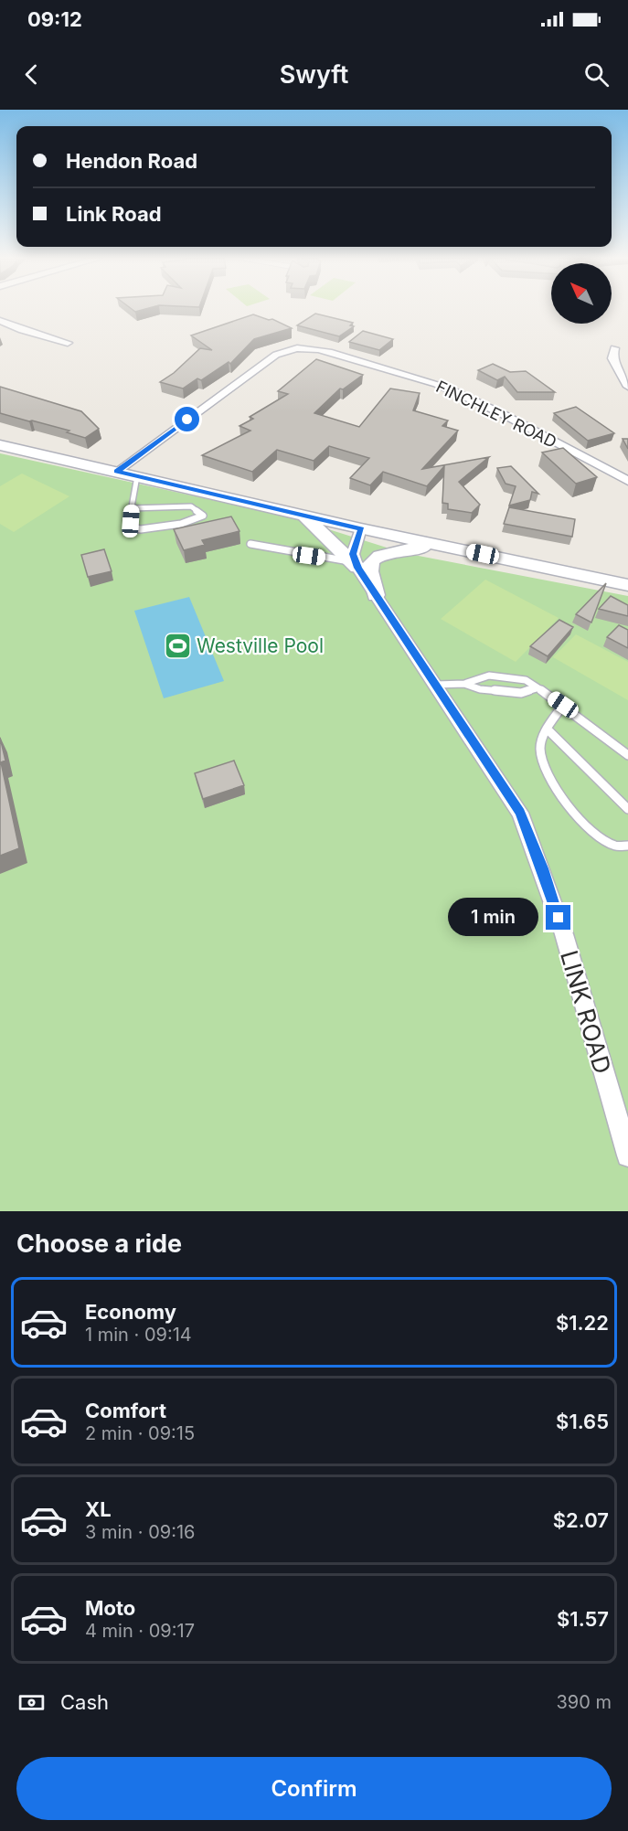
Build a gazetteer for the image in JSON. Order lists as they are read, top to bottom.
{
  "streets": {
    "street": ["FINCHLEY ROAD", "LINK ROAD"]
  },
  "places": {
    "sports": ["Westville Pool"]
  },
  "north": "top left",
  "page": {
    "status": "09:12",
    "header": "Swyft",
    "banner": ["Hendon Road", "Link Road"],
    "bubble": "1 min",
    "heading": "Choose a ride",
    "list": [
      {
        "name": "Economy",
        "note": "1 min · 09:14",
        "value": "$1.22"
      },
      {
        "name": "Comfort",
        "note": "2 min · 09:15",
        "value": "$1.65"
      },
      {
        "name": "XL",
        "note": "3 min · 09:16",
        "value": "$2.07"
      },
      {
        "name": "Moto",
        "note": "4 min · 09:17",
        "value": "$1.57"
      }
    ],
    "pay": ["Cash", "390 m"],
    "buttons": "Confirm"
  }
}
